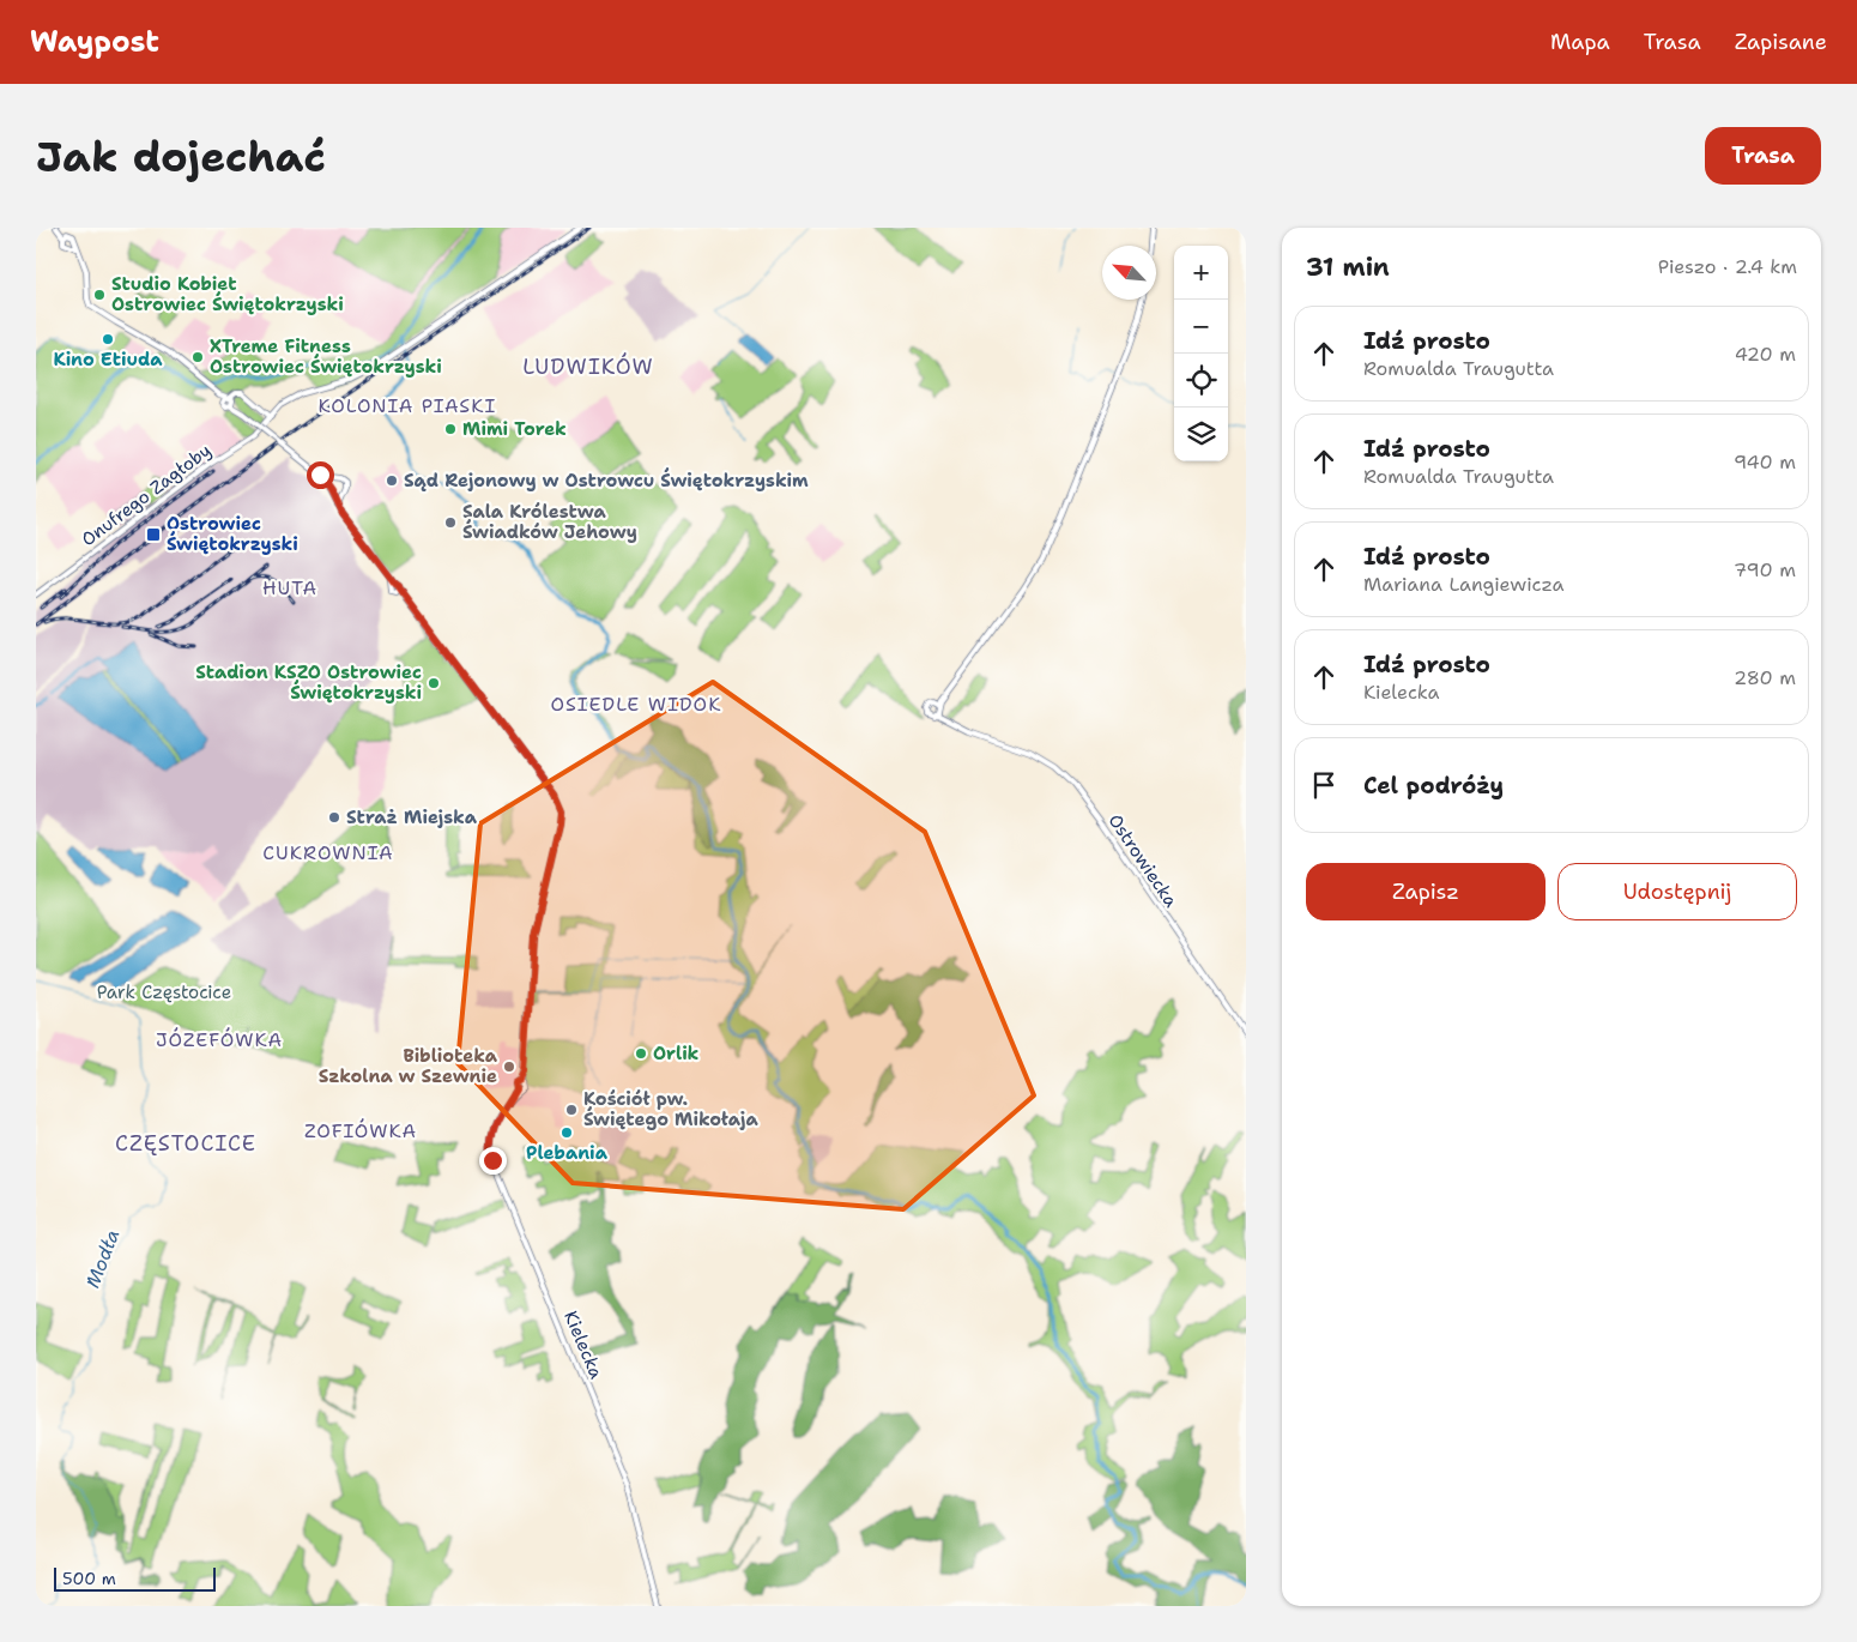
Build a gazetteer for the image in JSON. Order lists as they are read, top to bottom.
{
  "streets": {
    "main road": ["Onufrego Zagłoby", "Ostrowiecka", "Kielecka"]
  },
  "districts": [
    "LUDWIKÓW",
    "KOLONIA PIASKI",
    "HUTA",
    "OSIEDLE WIDOK",
    "CUKROWNIA",
    "JÓZEFÓWKA",
    "ZOFIÓWKA",
    "CZĘSTOCICE"
  ],
  "water": ["Modła"],
  "parks": ["Park Częstocice"],
  "places": {
    "other": [
      "Studio Kobiet Ostrowiec Świętokrzyski",
      "Kino Etiuda",
      "XTreme Fitness Ostrowiec Świętokrzyski",
      "Mimi Torek",
      "Sąd Rejonowy w Ostrowcu Świętokrzyskim",
      "Sala Królestwa Świadków Jehowy",
      "Stadion KSZO Ostrowiec Świętokrzyski",
      "Straż Miejska",
      "Orlik",
      "Biblioteka Szkolna w Szewnie",
      "Kościół pw. Świętego Mikołaja",
      "Plebania"
    ],
    "transit": ["Ostrowiec Świętokrzyski"]
  },
  "scale_bar": "500 m",
  "north": "top left",
  "page": {
    "header": "Waypost",
    "nav": ["Mapa", "Trasa", "Zapisane"],
    "buttons": [
      "Trasa",
      ["Zapisz", "Udostępnij"]
    ],
    "title": "Jak dojechać",
    "heading": ["31 min", "Pieszo · 2.4 km"],
    "map_buttons": ["+", "−"],
    "list": [
      ["Idź prosto", "Romualda Traugutta", "420 m"],
      ["Idź prosto", "Romualda Traugutta", "940 m"],
      ["Idź prosto", "Mariana Langiewicza", "790 m"],
      ["Idź prosto", "Kielecka", "280 m"],
      "Cel podróży"
    ],
    "scale": "500 m"
  }
}
